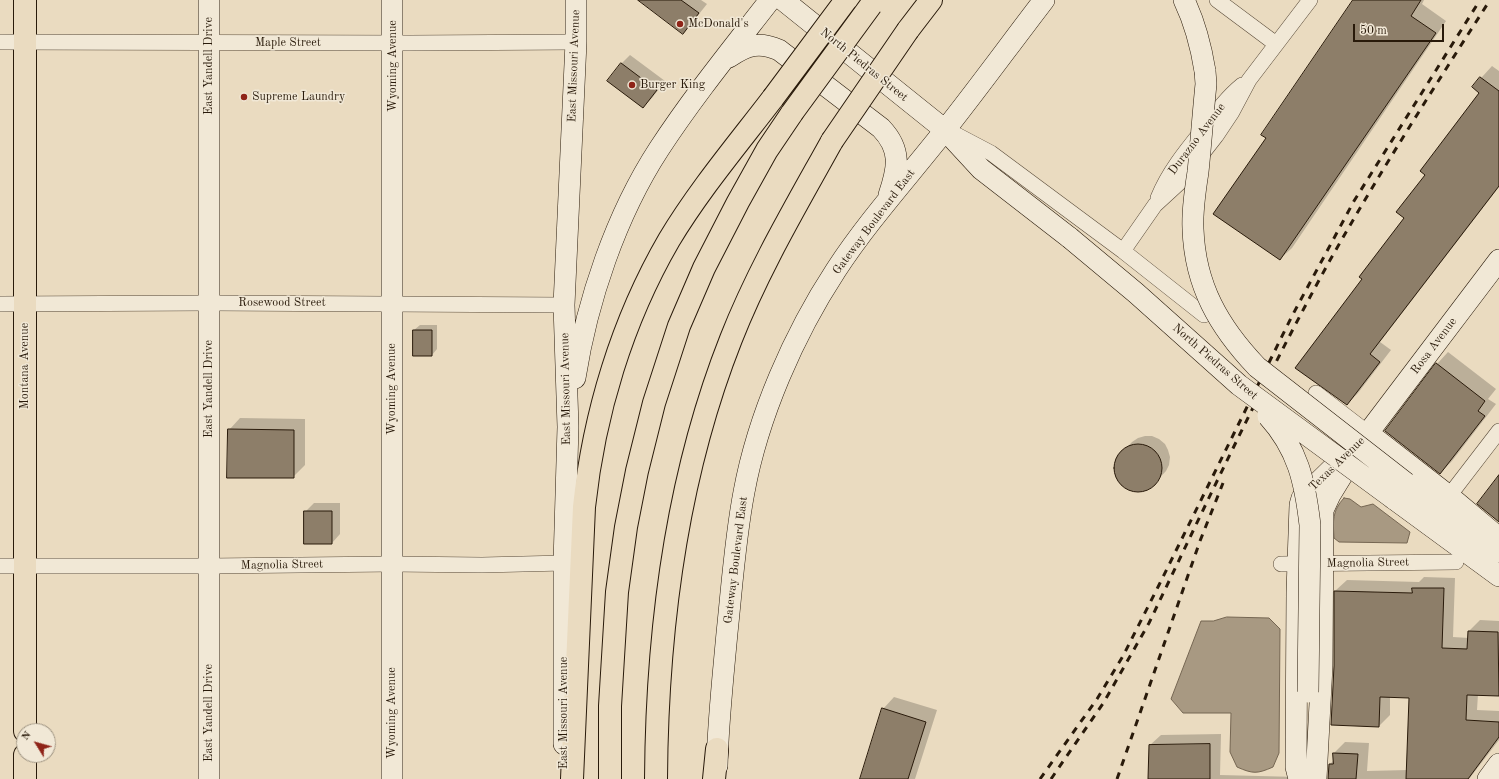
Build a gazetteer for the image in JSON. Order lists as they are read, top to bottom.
{
  "streets": {
    "main road": [
      "North Piedras Street",
      "East Yandell Drive",
      "Wyoming Avenue",
      "East Missouri Avenue",
      "Gateway Boulevard East",
      "Rosa Avenue",
      "Montana Avenue",
      "Texas Avenue"
    ],
    "street": [
      "Maple Street",
      "Durazno Avenue",
      "Rosewood Street",
      "Magnolia Street"
    ]
  },
  "crossings": [
    ["Maple Street", "East Yandell Drive"],
    ["Maple Street", "Wyoming Avenue"],
    ["Maple Street", "East Missouri Avenue"],
    ["Maple Street", "Montana Avenue"],
    ["North Piedras Street", "Durazno Avenue"],
    ["North Piedras Street", "Gateway Boulevard East"],
    ["East Yandell Drive", "Rosewood Street"],
    ["East Yandell Drive", "Magnolia Street"],
    ["Wyoming Avenue", "Rosewood Street"],
    ["Wyoming Avenue", "Magnolia Street"],
    ["East Missouri Avenue", "Rosewood Street"],
    ["East Missouri Avenue", "Magnolia Street"],
    ["Rosewood Street", "Montana Avenue"],
    ["Rosa Avenue", "Texas Avenue"],
    ["Montana Avenue", "Magnolia Street"],
    ["Texas Avenue", "Magnolia Street"]
  ],
  "places": ["McDonald's", "Burger King", "Supreme Laundry"],
  "scale_bar": "50 m",
  "north": "top left"
}
